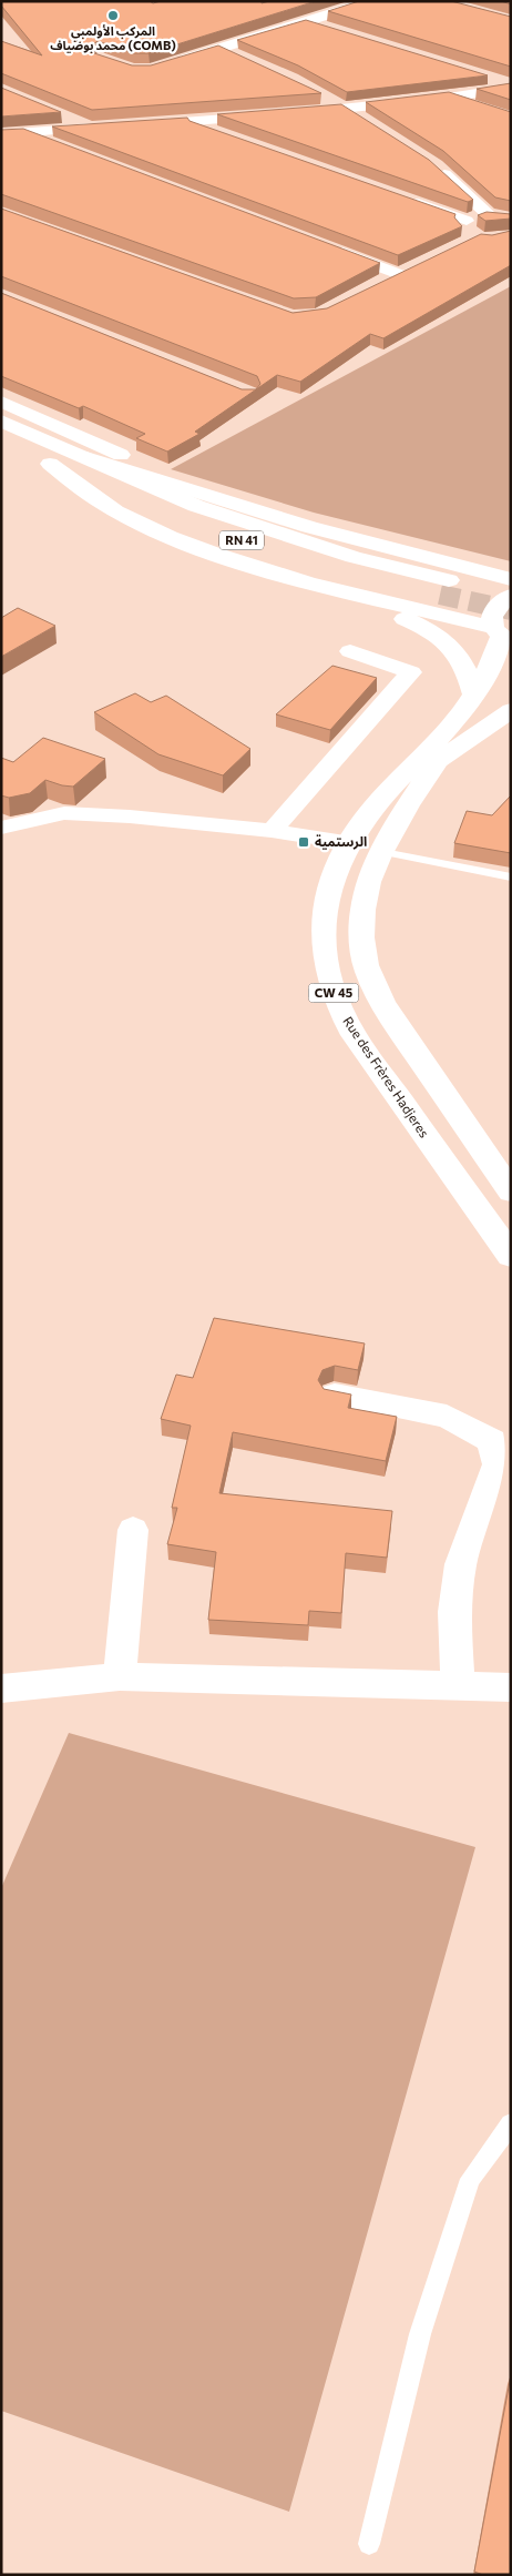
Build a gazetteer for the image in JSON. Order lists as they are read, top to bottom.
{
  "streets": {
    "main road": ["RN 41", "CW 45", "Rue des Frères Hadjeres"]
  },
  "places": {
    "other": ["المركب الأولمبي محمد بوضياف (COMB)"],
    "transit": ["الرستمية"]
  }
}
